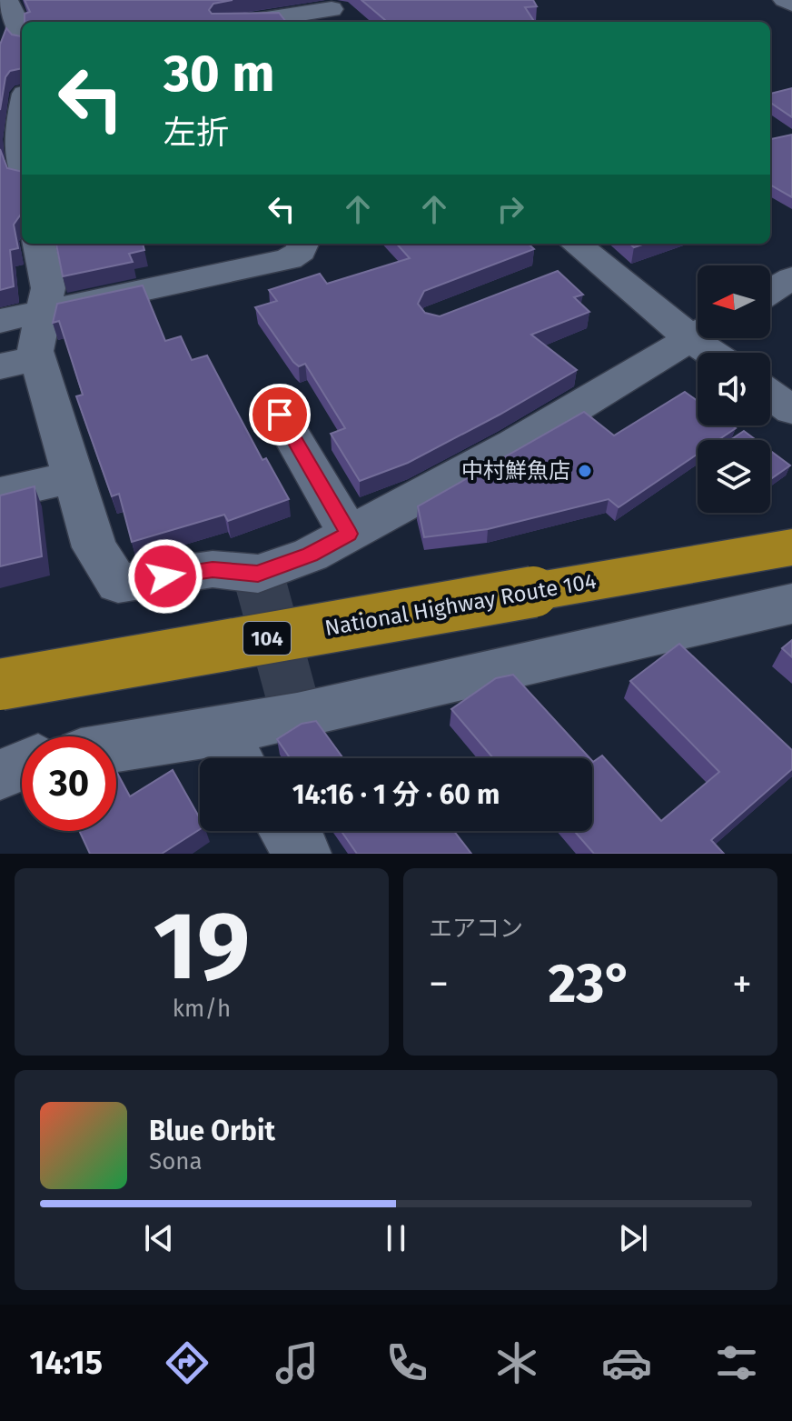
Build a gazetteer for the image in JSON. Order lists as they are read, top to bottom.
{
  "streets": {
    "highway": ["National Highway Route 104", "104"]
  },
  "places": ["中村鮮魚店"],
  "north": "left",
  "page": {
    "turn": ["30 m", "左折"],
    "limit": "30",
    "trip": "14:16 · 1 分 · 60 m",
    "tile": [
      ["19", "km/h"],
      "エアコン"
    ],
    "heat": ["−", "23°", "+"],
    "song": ["Blue Orbit", "Sona"],
    "tabs": "14:15"
  }
}
